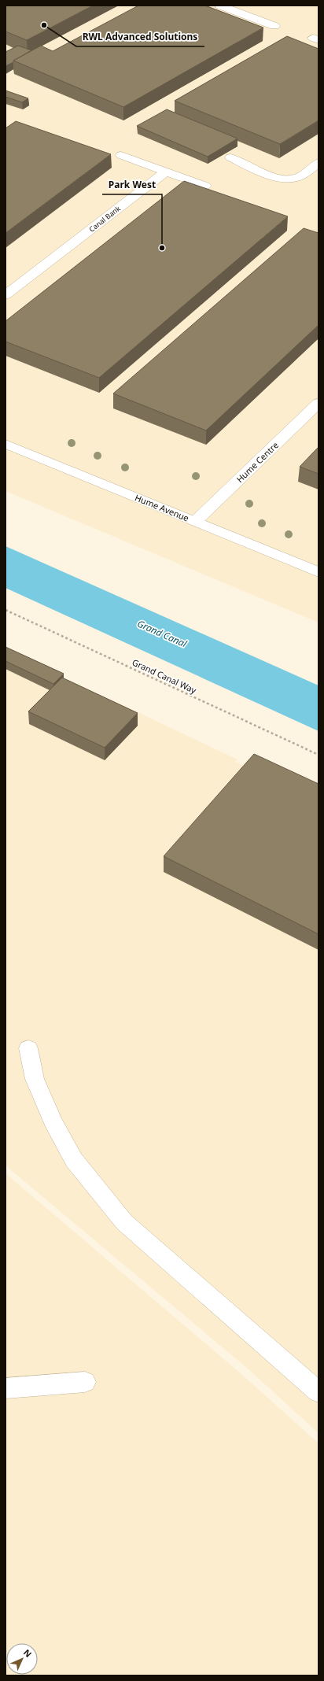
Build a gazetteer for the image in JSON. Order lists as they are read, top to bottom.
{
  "streets": {
    "street": ["Canal Bank", "Hume Centre", "Hume Avenue"],
    "path": ["Grand Canal Way"]
  },
  "crossings": [
    ["Hume Centre", "Hume Avenue"]
  ],
  "water": ["Grand Canal"],
  "places": ["RWL Advanced Solutions", "Park West"],
  "north": "top right"
}
